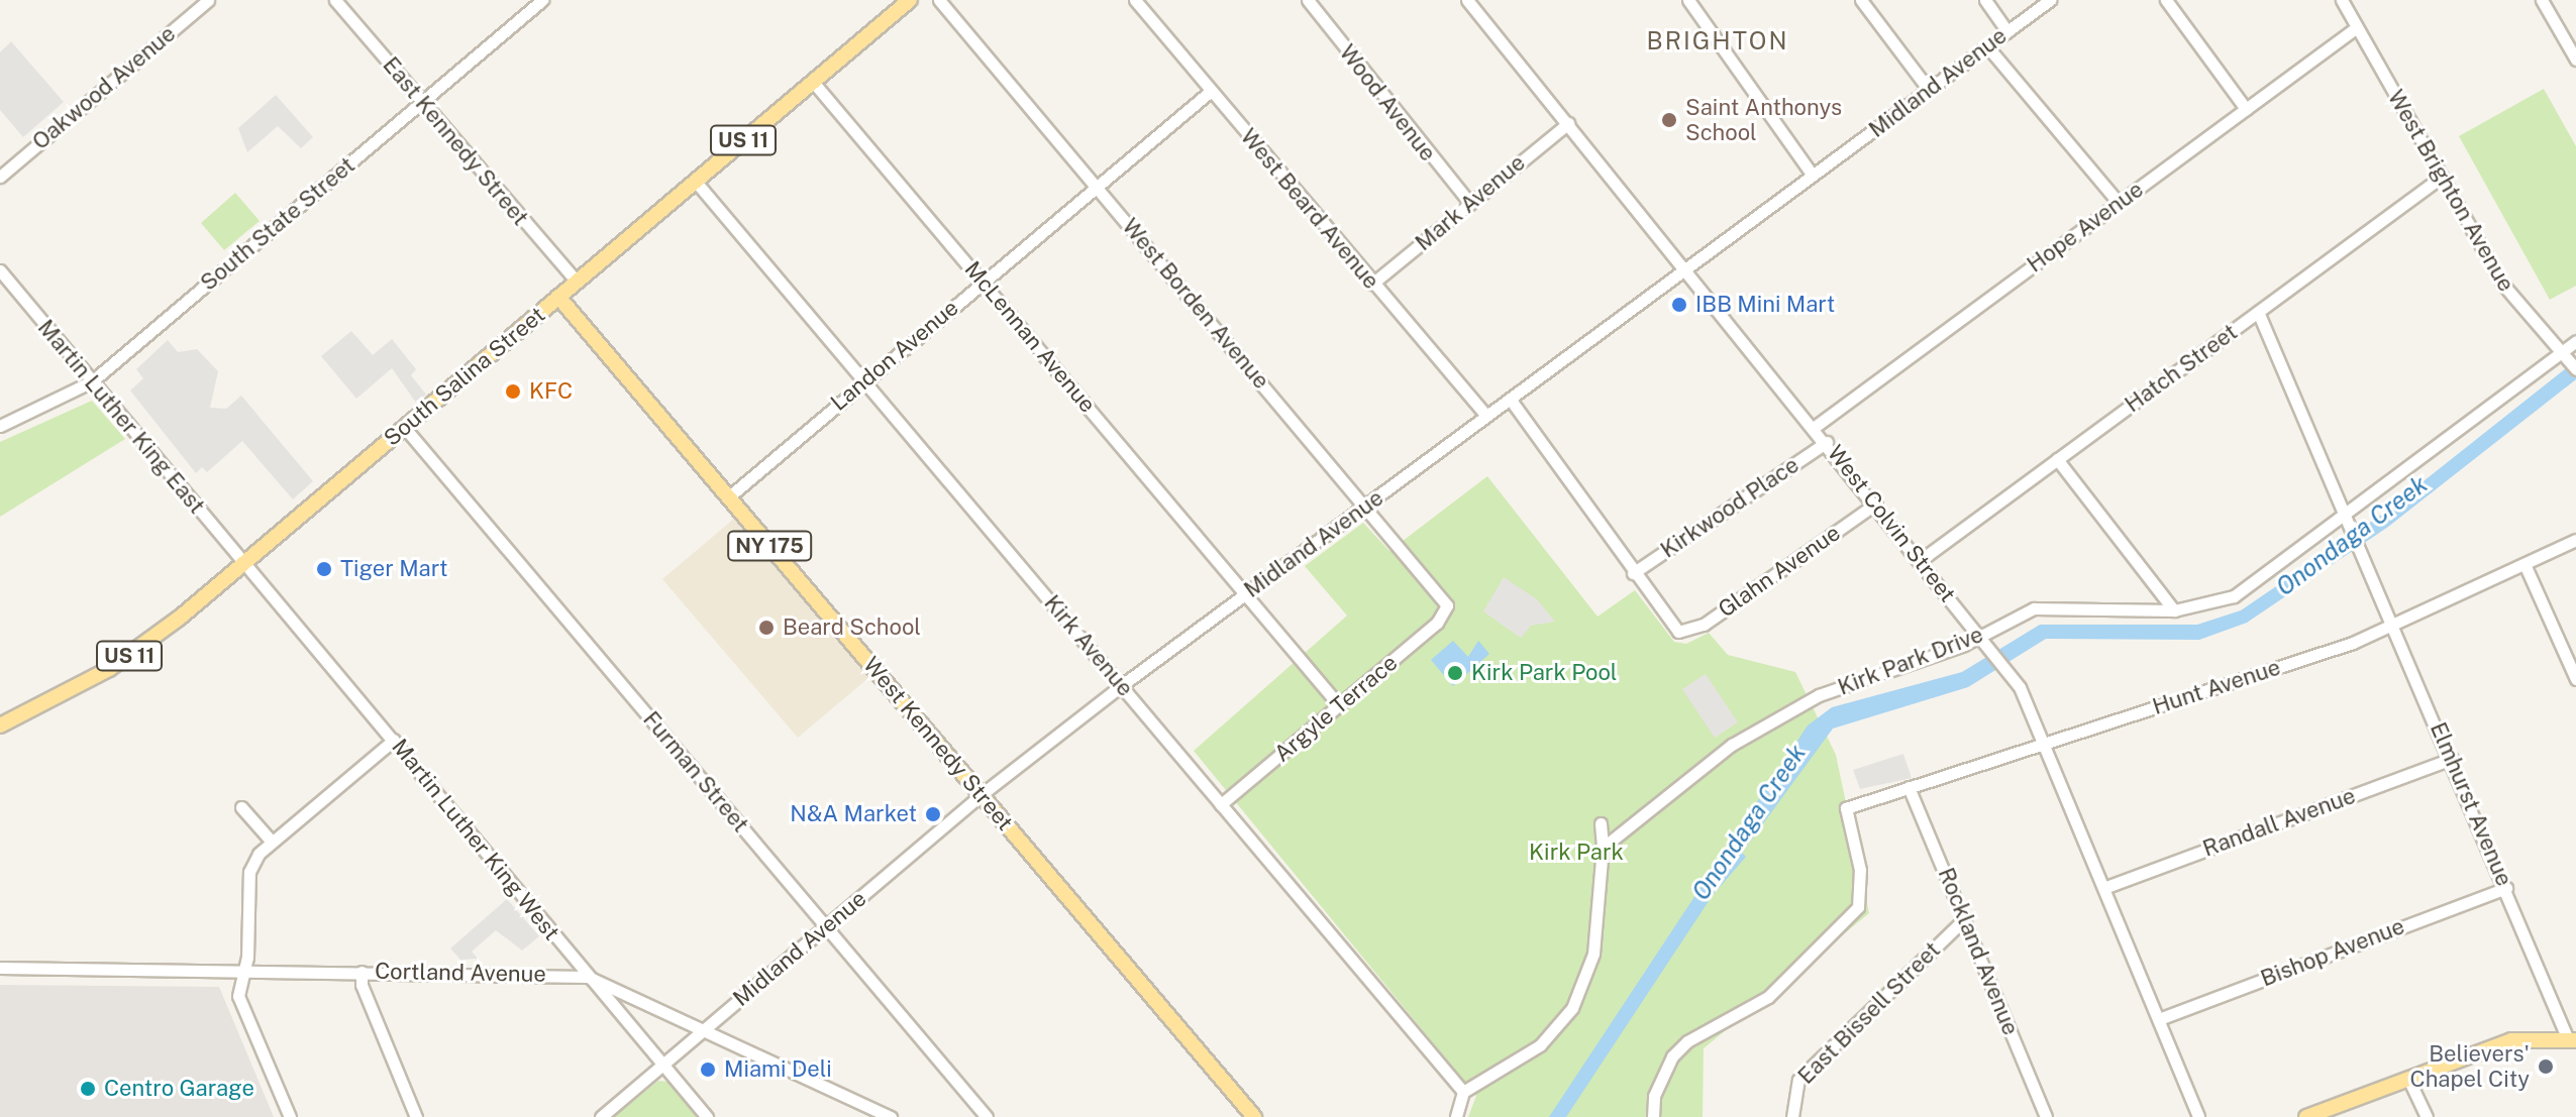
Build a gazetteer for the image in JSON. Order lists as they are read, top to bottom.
{
  "streets": {
    "main road": [
      "US 11",
      "South Salina Street",
      "NY 175",
      "West Kennedy Street"
    ],
    "street": [
      "Midland Avenue",
      "Oakwood Avenue",
      "Wood Avenue",
      "East Kennedy Street",
      "West Brighton Avenue",
      "Mark Avenue",
      "West Beard Avenue",
      "South State Street",
      "Hope Avenue",
      "West Borden Avenue",
      "McLennan Avenue",
      "Landon Avenue",
      "Hatch Street",
      "Martin Luther King East",
      "Kirkwood Place",
      "West Colvin Street",
      "Glahn Avenue",
      "Kirk Avenue",
      "Kirk Park Drive",
      "Hunt Avenue",
      "Argyle Terrace",
      "Furman Street",
      "Elmhurst Avenue",
      "Randall Avenue",
      "Martin Luther King West",
      "Rockland Avenue",
      "Bishop Avenue",
      "Cortland Avenue",
      "East Bissell Street"
    ]
  },
  "crossings": [
    ["Midland Avenue", "West Beard Avenue"],
    ["Midland Avenue", "West Borden Avenue"],
    ["Midland Avenue", "McLennan Avenue"],
    ["Midland Avenue", "West Colvin Street"],
    ["Midland Avenue", "Kirk Avenue"],
    ["Midland Avenue", "West Kennedy Street"],
    ["Midland Avenue", "Furman Street"],
    ["Midland Avenue", "Martin Luther King West"],
    ["Midland Avenue", "Cortland Avenue"],
    ["Wood Avenue", "Mark Avenue"],
    ["East Kennedy Street", "South State Street"],
    ["East Kennedy Street", "South Salina Street"],
    ["West Brighton Avenue", "Hope Avenue"],
    ["West Brighton Avenue", "Hatch Street"],
    ["West Brighton Avenue", "Kirk Park Drive"],
    ["Mark Avenue", "West Beard Avenue"],
    ["Mark Avenue", "West Colvin Street"],
    ["West Beard Avenue", "Landon Avenue"],
    ["South State Street", "Martin Luther King East"],
    ["Hope Avenue", "West Colvin Street"],
    ["West Borden Avenue", "Landon Avenue"],
    ["West Borden Avenue", "Argyle Terrace"],
    ["McLennan Avenue", "Landon Avenue"],
    ["McLennan Avenue", "South Salina Street"],
    ["McLennan Avenue", "Argyle Terrace"],
    ["Landon Avenue", "Kirk Avenue"],
    ["Landon Avenue", "West Kennedy Street"],
    ["Hatch Street", "West Colvin Street"],
    ["South Salina Street", "Martin Luther King East"],
    ["South Salina Street", "Kirk Avenue"],
    ["South Salina Street", "West Kennedy Street"],
    ["South Salina Street", "Furman Street"],
    ["South Salina Street", "Martin Luther King West"],
    ["Martin Luther King East", "Martin Luther King West"],
    ["Kirkwood Place", "West Colvin Street"],
    ["Kirkwood Place", "Glahn Avenue"],
    ["West Colvin Street", "Glahn Avenue"],
    ["West Colvin Street", "Kirk Park Drive"],
    ["West Colvin Street", "Hunt Avenue"],
    ["West Colvin Street", "Randall Avenue"],
    ["West Colvin Street", "Bishop Avenue"],
    ["Kirk Avenue", "Argyle Terrace"],
    ["Kirk Park Drive", "Elmhurst Avenue"],
    ["Hunt Avenue", "Elmhurst Avenue"],
    ["Hunt Avenue", "Rockland Avenue"],
    ["Elmhurst Avenue", "Randall Avenue"],
    ["Elmhurst Avenue", "Bishop Avenue"],
    ["Martin Luther King West", "Cortland Avenue"],
    ["Rockland Avenue", "East Bissell Street"]
  ],
  "districts": ["BRIGHTON"],
  "water": ["Onondaga Creek"],
  "parks": ["Kirk Park"],
  "places": [
    "Saint Anthonys School",
    "IBB Mini Mart",
    "KFC",
    "Tiger Mart",
    "Beard School",
    "Kirk Park Pool",
    "N&A Market",
    "Believers' Chapel City",
    "Miami Deli",
    "Centro Garage"
  ]
}
